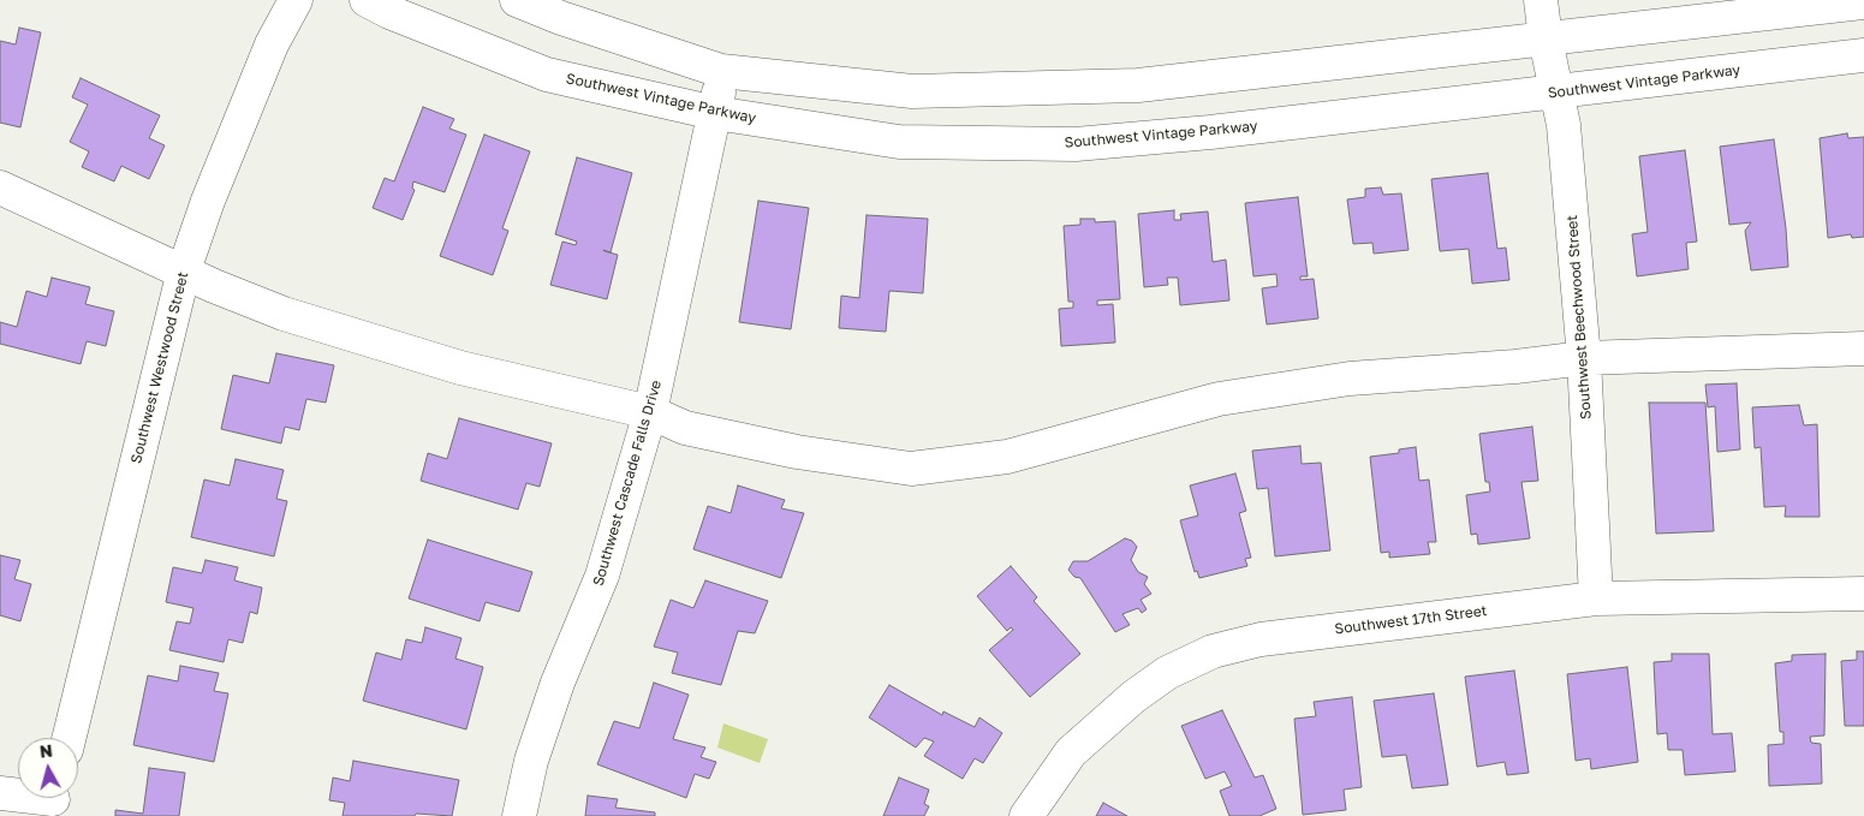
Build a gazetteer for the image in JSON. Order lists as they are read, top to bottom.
{
  "streets": {
    "street": [
      "Southwest Vintage Parkway",
      "Southwest Beechwood Street",
      "Southwest Westwood Street",
      "Southwest Cascade Falls Drive",
      "Southwest 17th Street"
    ]
  },
  "crossings": [
    ["Southwest Vintage Parkway", "Southwest Beechwood Street"],
    ["Southwest Vintage Parkway", "Southwest Cascade Falls Drive"],
    ["Southwest Beechwood Street", "Southwest 17th Street"]
  ],
  "north": "top"
}
